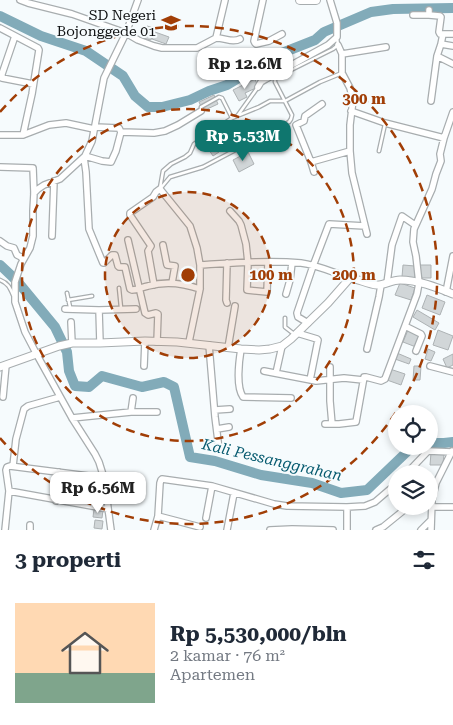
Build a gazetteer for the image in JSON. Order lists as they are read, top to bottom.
{
  "water": ["Kali Pessanggrahan"],
  "places": {
    "school or university": ["SD Negeri Bojonggede 01"]
  },
  "page": {
    "price": ["Rp 12.6M", "Rp 5.53M", "Rp 6.56M"],
    "heading": "3 properti",
    "list": [
      {
        "name": "Rp 5,530,000/bln",
        "note": "2 kamar · 76 m² · Apartemen"
      }
    ]
  },
  "rings": ["300 m", "100 m", "200 m"]
}
